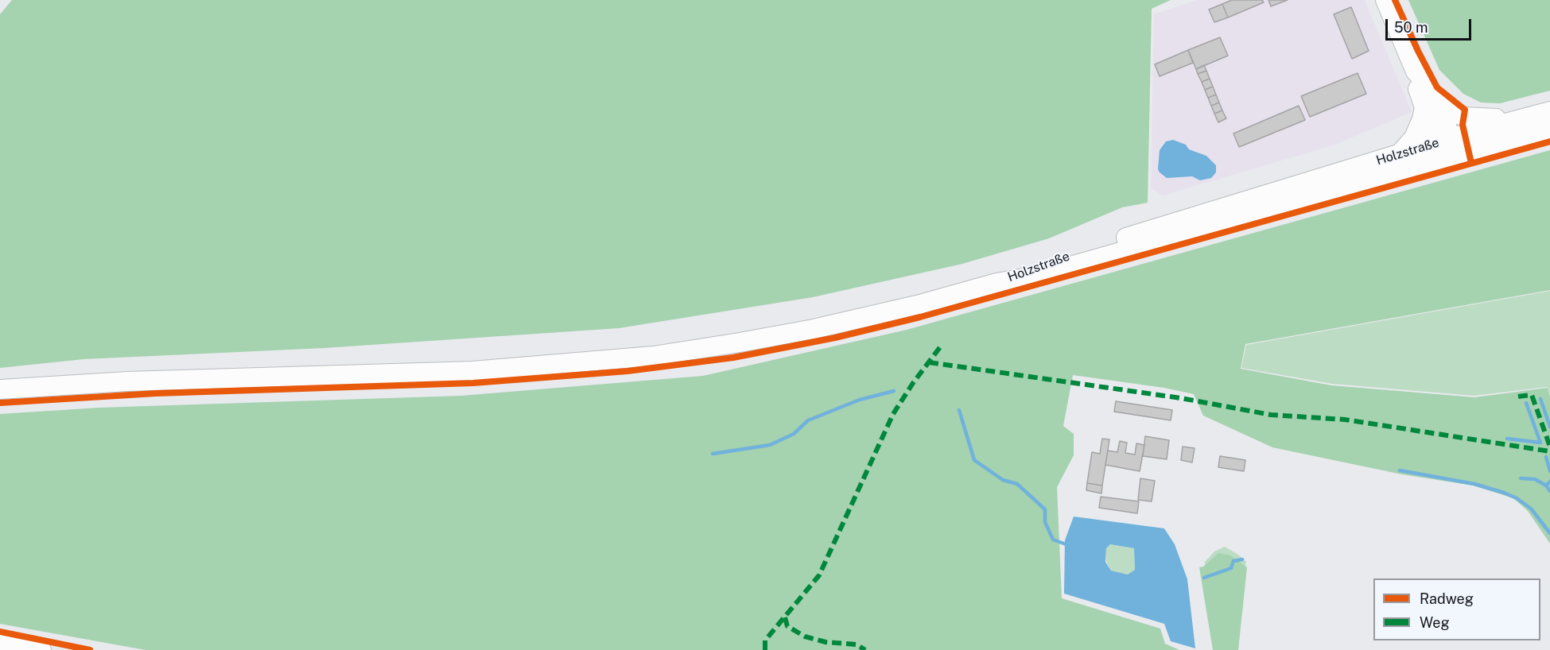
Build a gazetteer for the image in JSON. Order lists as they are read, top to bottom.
{
  "streets": {
    "main road": ["Holzstraße"]
  },
  "legend": ["Radweg", "Weg"],
  "scale_bar": "50 m"
}
